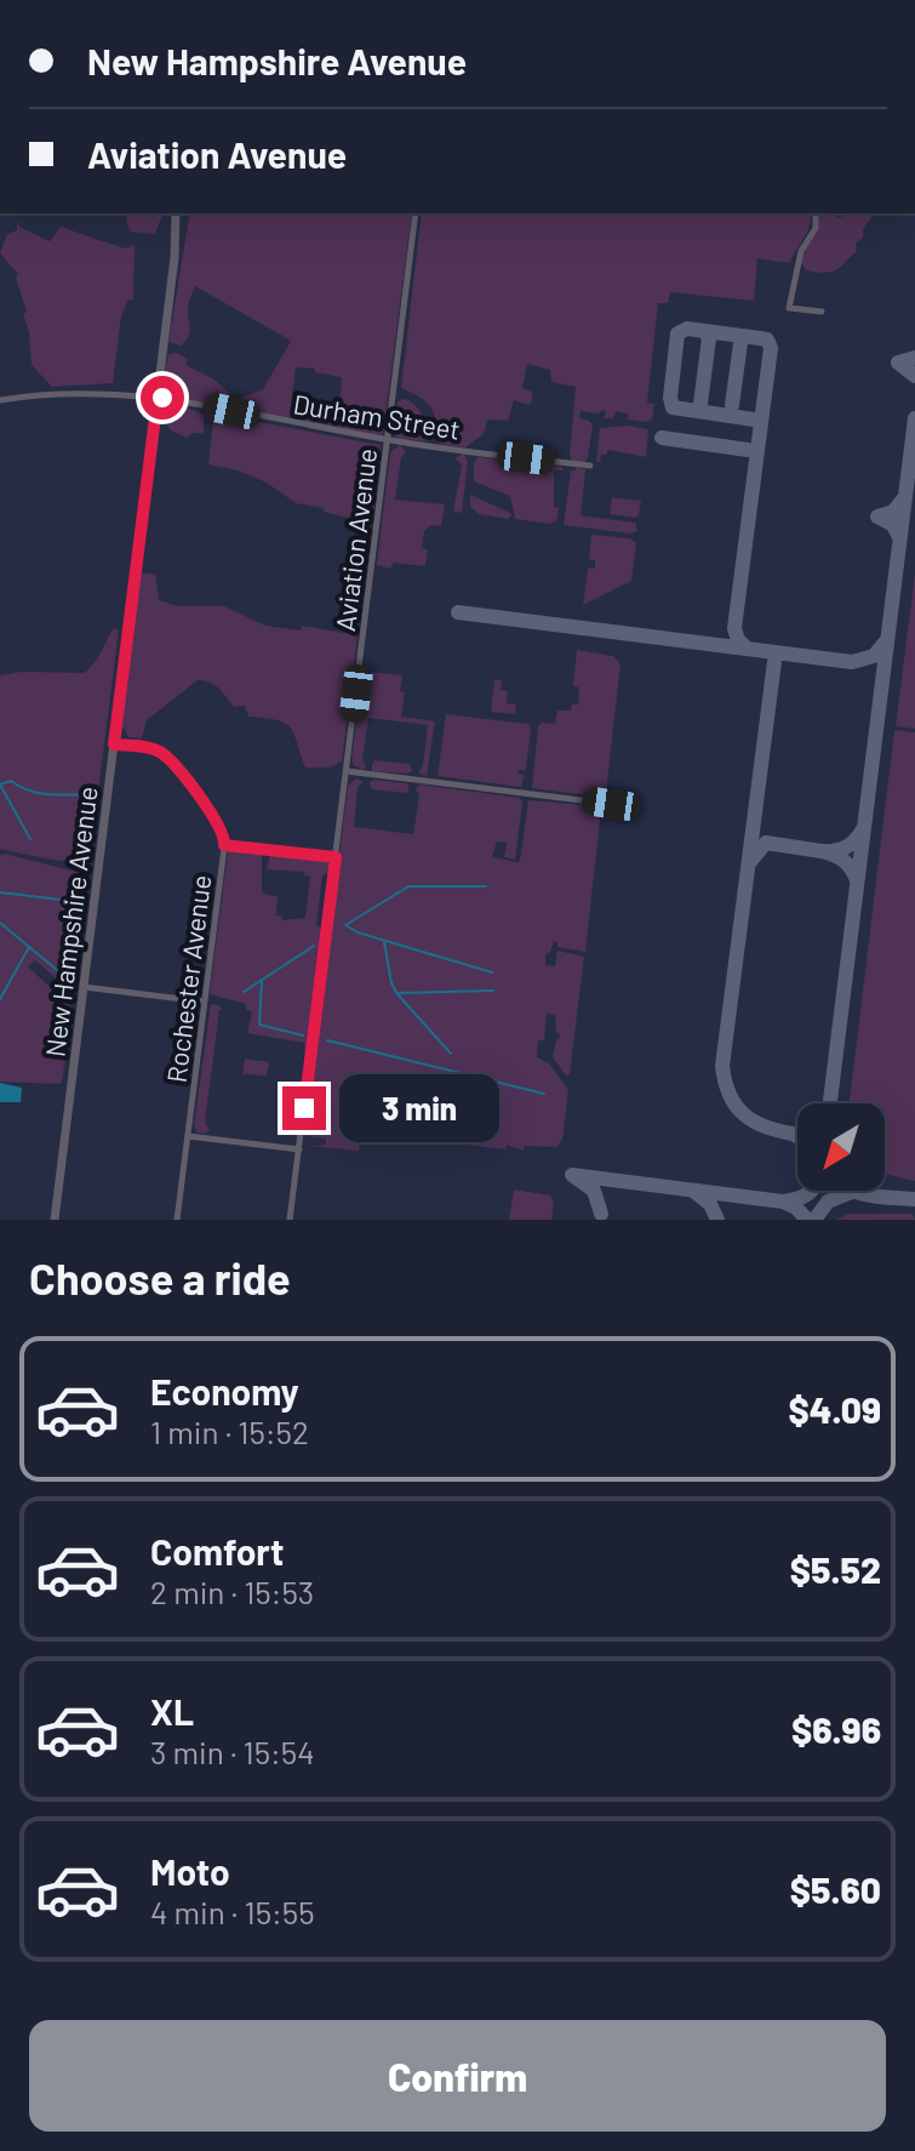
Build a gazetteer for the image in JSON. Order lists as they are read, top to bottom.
{
  "streets": {
    "street": [
      "Durham Street",
      "Aviation Avenue",
      "New Hampshire Avenue",
      "Rochester Avenue"
    ]
  },
  "crossings": [
    ["Durham Street", "Aviation Avenue"],
    ["Durham Street", "New Hampshire Avenue"],
    ["New Hampshire Avenue", "Rochester Avenue"]
  ],
  "north": "bottom left",
  "page": {
    "banner": ["New Hampshire Avenue", "Aviation Avenue"],
    "bubble": "3 min",
    "heading": "Choose a ride",
    "list": [
      {
        "name": "Economy",
        "note": "1 min · 15:52",
        "value": "$4.09"
      },
      {
        "name": "Comfort",
        "note": "2 min · 15:53",
        "value": "$5.52"
      },
      {
        "name": "XL",
        "note": "3 min · 15:54",
        "value": "$6.96"
      },
      {
        "name": "Moto",
        "note": "4 min · 15:55",
        "value": "$5.60"
      }
    ],
    "buttons": "Confirm"
  }
}
